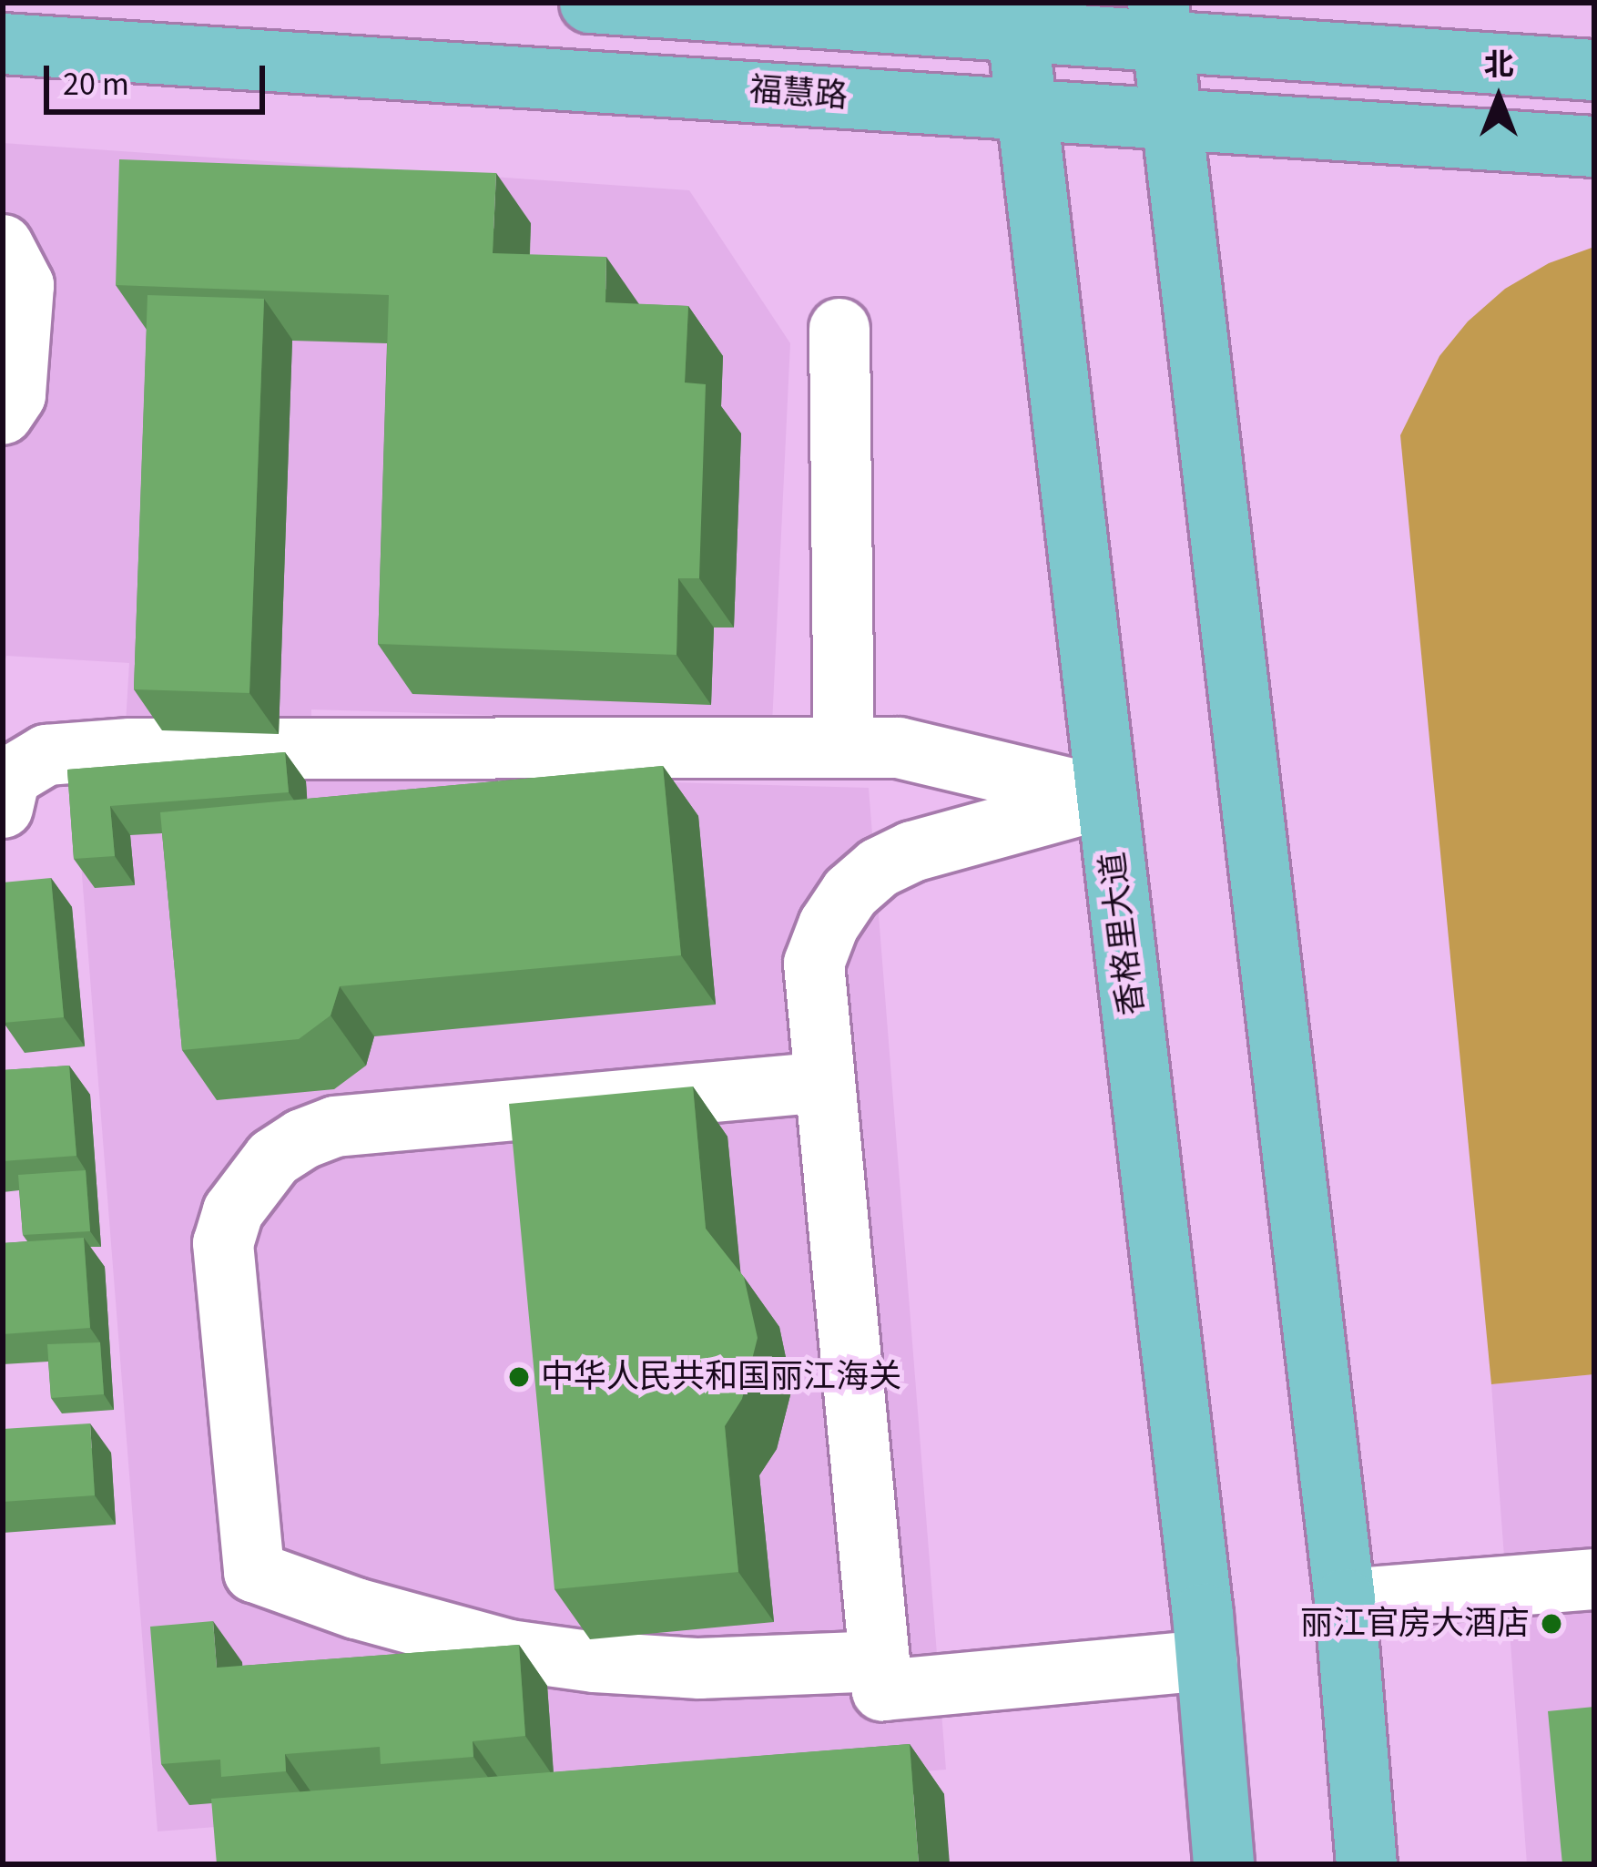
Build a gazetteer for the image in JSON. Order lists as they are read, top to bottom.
{
  "streets": {
    "main road": ["福慧路", "香格里大道"]
  },
  "crossings": [
    ["福慧路", "香格里大道"]
  ],
  "places": ["中华人民共和国丽江海关", "丽江官房大酒店"],
  "scale_bar": "20 m",
  "north": "top"
}
